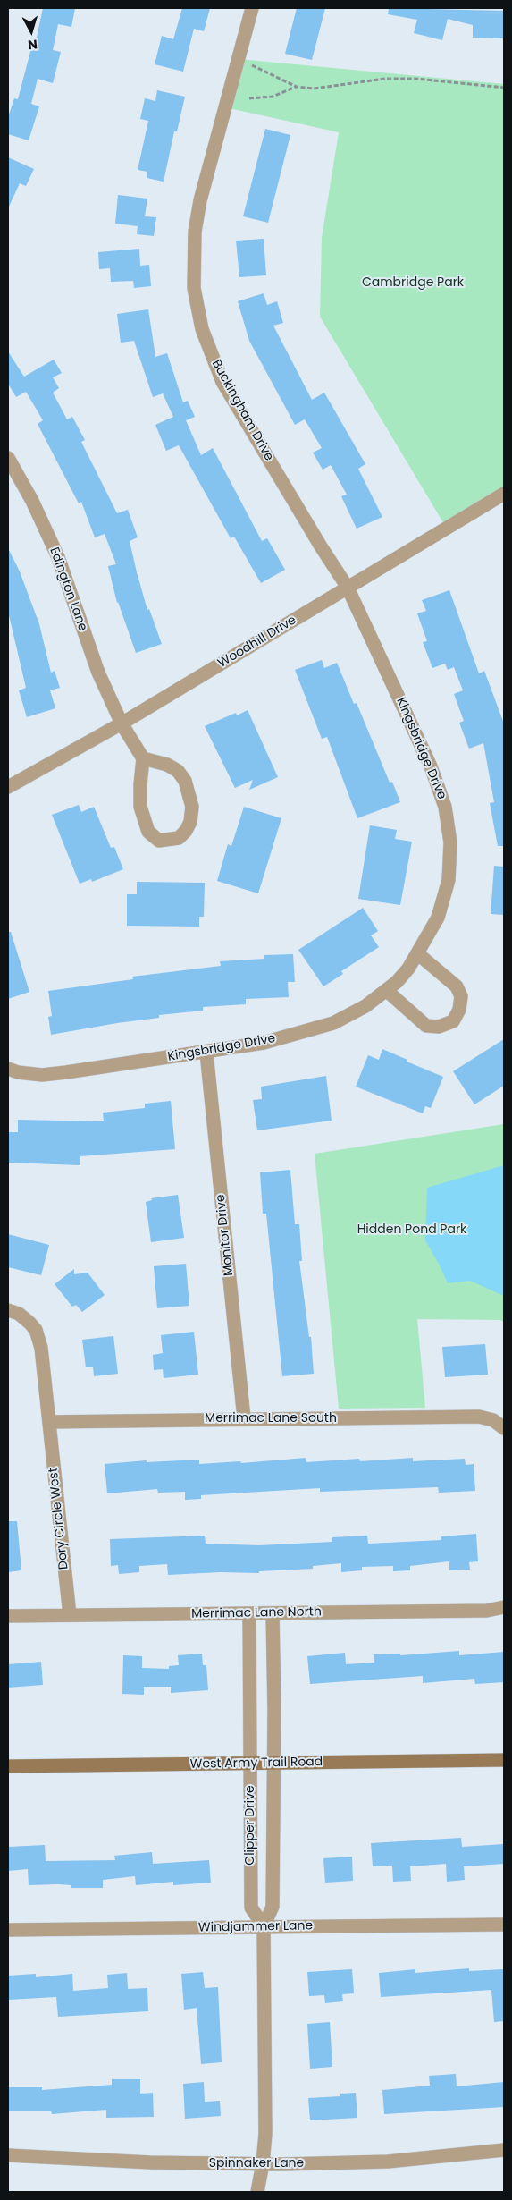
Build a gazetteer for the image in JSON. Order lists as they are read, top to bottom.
{
  "streets": {
    "main road": ["West Army Trail Road"],
    "street": [
      "Buckingham Drive",
      "Edington Lane",
      "Woodhill Drive",
      "Kingsbridge Drive",
      "Monitor Drive",
      "Merrimac Lane South",
      "Dory Circle West",
      "Merrimac Lane North",
      "Clipper Drive",
      "Windjammer Lane",
      "Spinnaker Lane"
    ]
  },
  "crossings": [
    ["Buckingham Drive", "Woodhill Drive"],
    ["Buckingham Drive", "Kingsbridge Drive"],
    ["Edington Lane", "Woodhill Drive"],
    ["Woodhill Drive", "Kingsbridge Drive"],
    ["Kingsbridge Drive", "Monitor Drive"],
    ["Monitor Drive", "Merrimac Lane South"],
    ["Merrimac Lane South", "Dory Circle West"],
    ["Dory Circle West", "Merrimac Lane North"],
    ["Merrimac Lane North", "Clipper Drive"],
    ["West Army Trail Road", "Clipper Drive"],
    ["Clipper Drive", "Windjammer Lane"],
    ["Clipper Drive", "Spinnaker Lane"]
  ],
  "parks": ["Cambridge Park", "Hidden Pond Park"],
  "north": "bottom"
}
